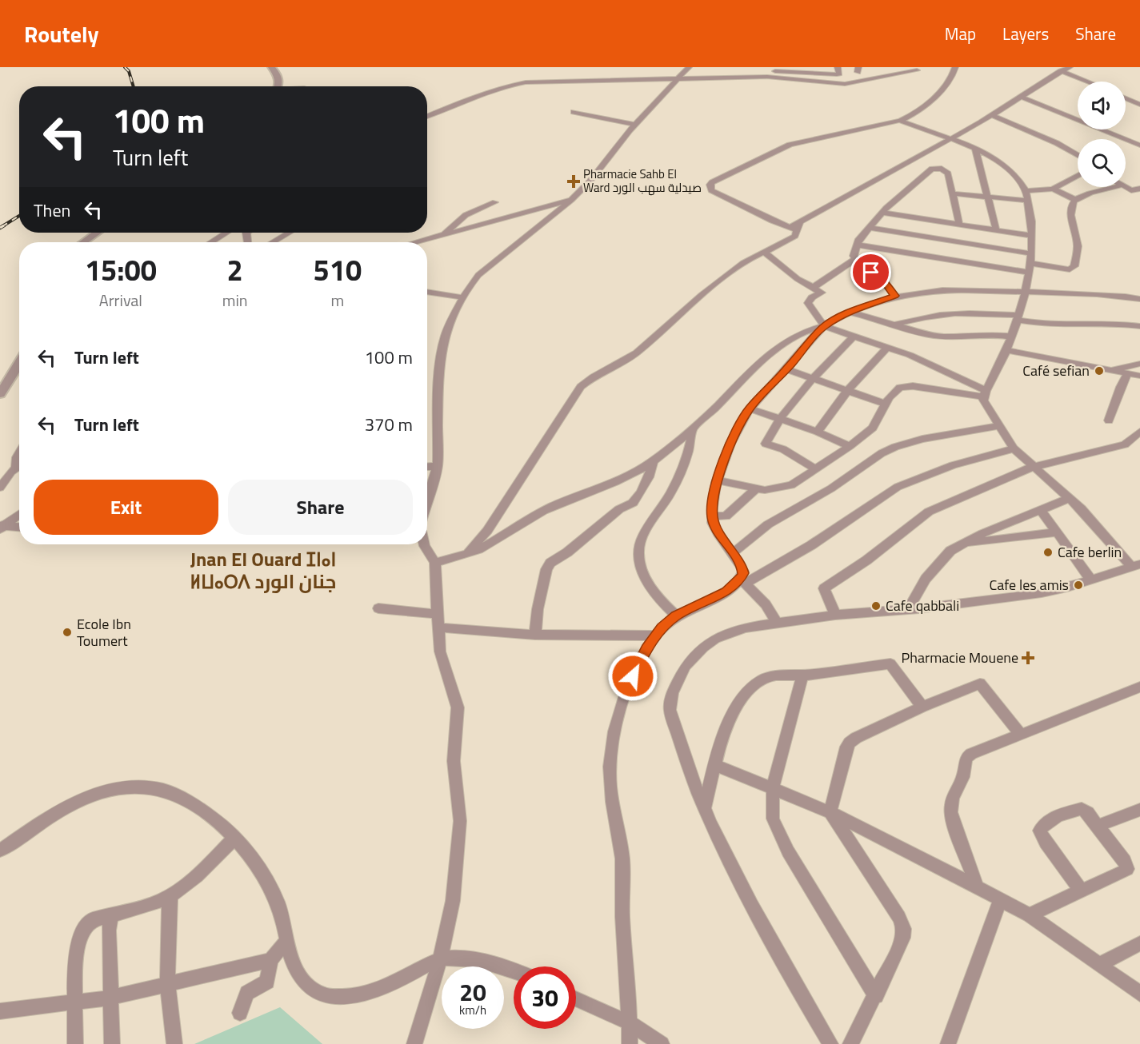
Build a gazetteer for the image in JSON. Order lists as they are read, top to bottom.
{
  "districts": ["Jnan El Ouard ⵊⵏⴰⵏ ⵍⵡⴰⵔⴷ جنان الورد"],
  "places": {
    "health": ["Pharmacie Sahb El Ward صيدلية سهب الورد", "Pharmacie Mouene"],
    "other": [
      "Café sefian",
      "Cafe berlin",
      "Cafe les amis",
      "Cafe qabbali",
      "Ecole Ibn Toumert"
    ]
  },
  "page": {
    "header": "Routely",
    "nav": ["Map", "Layers", "Share"],
    "turn": ["100 m", "Turn left"],
    "then": "Then",
    "eta": [
      "15:00",
      "Arrival",
      "2",
      "min",
      "510",
      "m"
    ],
    "list": [
      {
        "name": "Turn left",
        "value": "100 m"
      },
      {
        "name": "Turn left",
        "value": "370 m"
      }
    ],
    "buttons": ["Exit", "Share"],
    "speed": "20 km/h",
    "limit": "30"
  }
}
